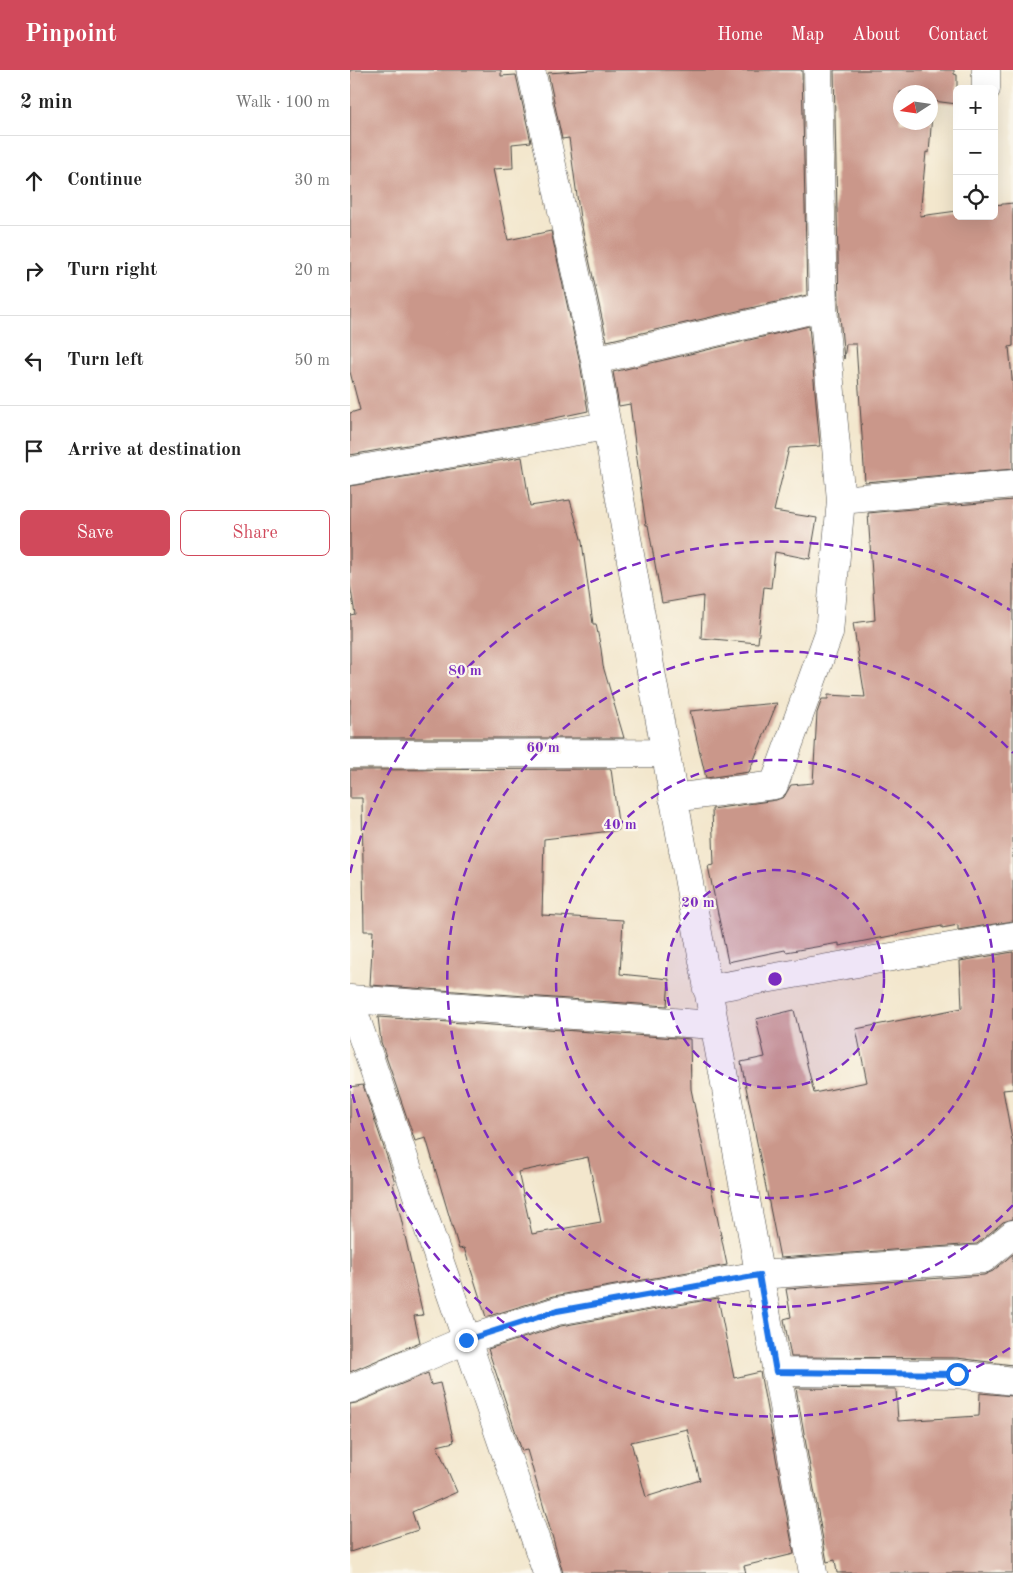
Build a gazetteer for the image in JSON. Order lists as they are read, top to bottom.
{
  "north": "left",
  "page": {
    "header": "Pinpoint",
    "nav": [
      "Home",
      "Map",
      "About",
      "Contact"
    ],
    "heading": ["2 min", "Walk · 100 m"],
    "map_buttons": ["+", "−"],
    "list": [
      ["Continue", "30 m"],
      ["Turn right", "20 m"],
      ["Turn left", "50 m"],
      "Arrive at destination"
    ],
    "buttons": ["Save", "Share"]
  },
  "rings": [
    "80 m",
    "60 m",
    "40 m",
    "20 m"
  ]
}
